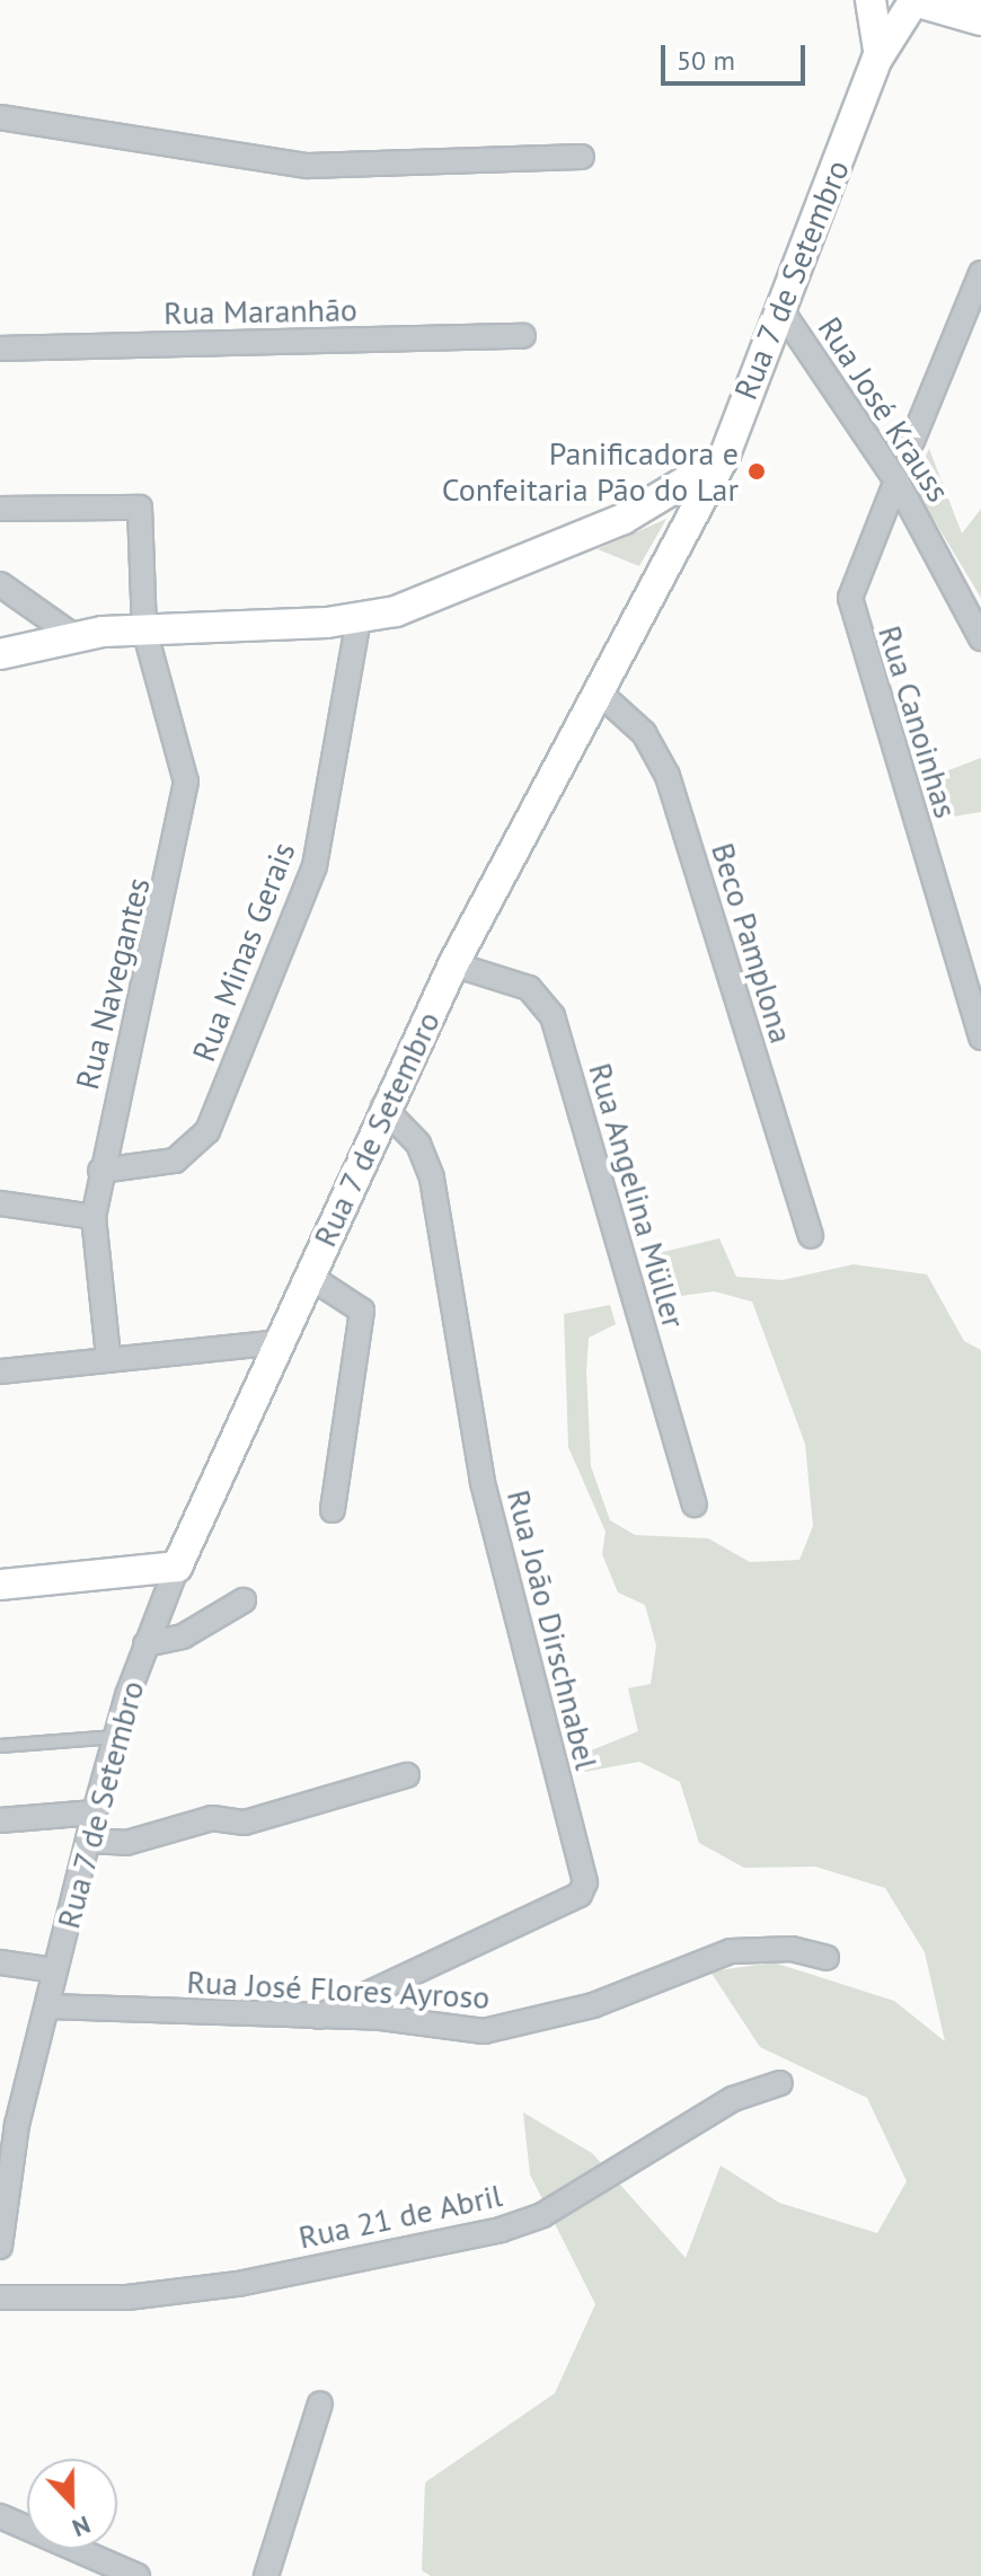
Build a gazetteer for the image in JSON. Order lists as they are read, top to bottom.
{
  "streets": {
    "street": [
      "Rua 7 de Setembro",
      "Rua Maranhão",
      "Rua José Krauss",
      "Rua Canoinhas",
      "Beco Pamplona",
      "Rua Minas Gerais",
      "Rua Navegantes",
      "Rua Angelina Müller",
      "Rua João Dirschnabel",
      "Rua José Flores Ayroso",
      "Rua 21 de Abril"
    ]
  },
  "crossings": [
    ["Rua 7 de Setembro", "Rua José Krauss"],
    ["Rua 7 de Setembro", "Beco Pamplona"],
    ["Rua 7 de Setembro", "Rua Angelina Müller"],
    ["Rua 7 de Setembro", "Rua João Dirschnabel"],
    ["Rua 7 de Setembro", "Rua José Flores Ayroso"],
    ["Rua José Krauss", "Rua Canoinhas"],
    ["Rua Minas Gerais", "Rua Navegantes"],
    ["Rua João Dirschnabel", "Rua José Flores Ayroso"]
  ],
  "places": ["Panificadora e Confeitaria Pão do Lar"],
  "scale_bar": "50 m",
  "north": "bottom"
}
